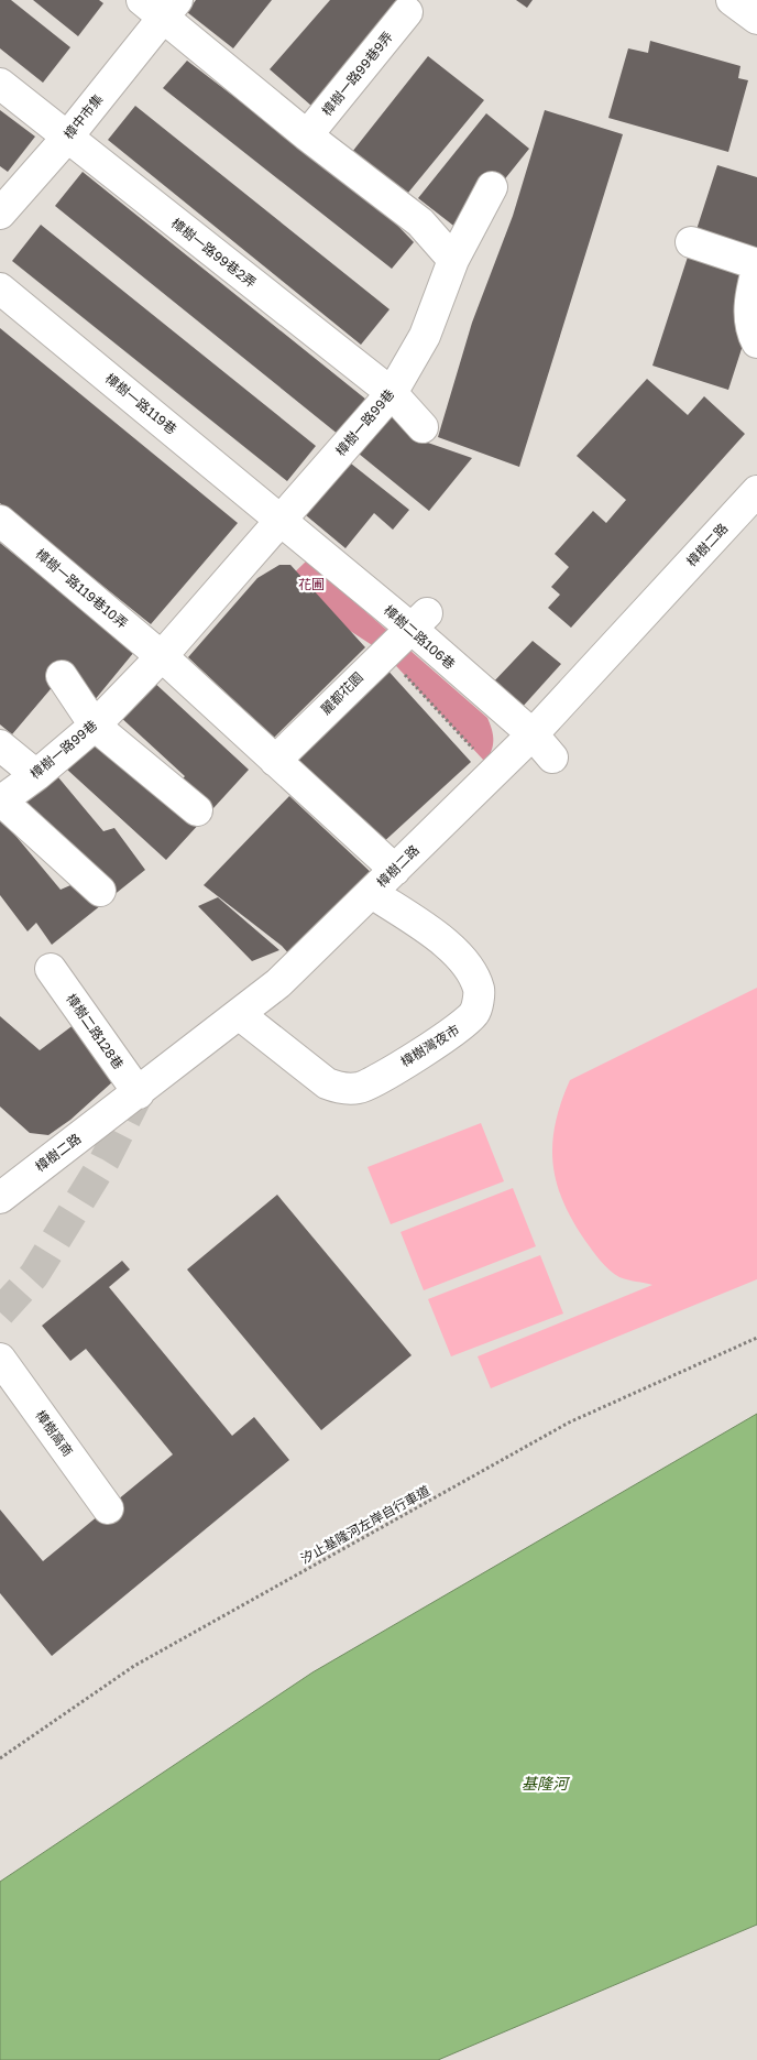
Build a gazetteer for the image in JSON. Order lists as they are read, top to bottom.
{
  "streets": {
    "street": [
      "樟樹一路99巷9弄",
      "樟中市集",
      "樟樹一路99巷2弄",
      "樟樹一路119巷",
      "樟樹一路99巷",
      "樟樹二路",
      "樟樹一路119巷10弄",
      "樟樹二路106巷",
      "麗都花園",
      "樟樹二路128巷",
      "樟樹灣夜市",
      "樟樹高商"
    ],
    "path": ["汐止基隆河左岸自行車道"]
  },
  "crossings": [
    ["樟中市集", "樟樹一路99巷2弄"],
    ["樟樹一路99巷2弄", "樟樹一路99巷"],
    ["樟樹一路119巷", "樟樹一路99巷"],
    ["樟樹一路119巷", "樟樹二路106巷"],
    ["樟樹一路99巷", "樟樹一路119巷10弄"],
    ["樟樹一路99巷", "樟樹二路106巷"],
    ["樟樹二路", "樟樹二路106巷"],
    ["樟樹二路", "樟樹二路128巷"],
    ["樟樹二路", "樟樹灣夜市"],
    ["樟樹二路106巷", "麗都花園"]
  ],
  "water": ["基隆河"],
  "parks": ["花圃"]
}
